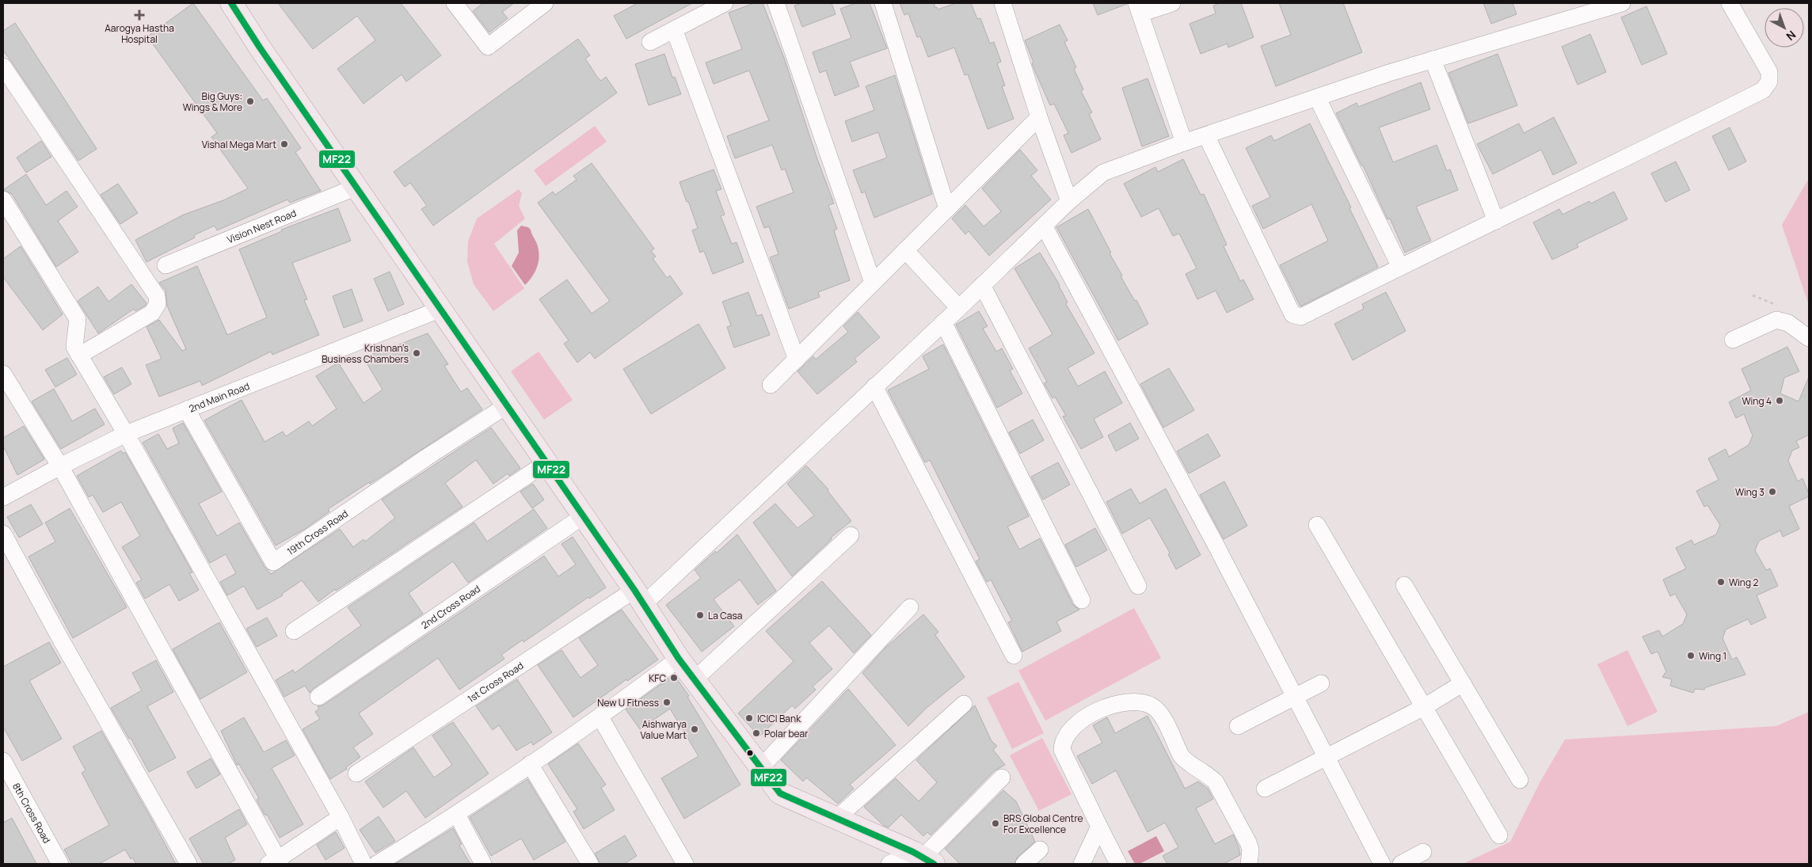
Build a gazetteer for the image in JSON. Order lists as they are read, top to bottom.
{
  "streets": {
    "street": [
      "Vision Nest Road",
      "2nd Main Road",
      "19th Cross Road",
      "2nd Cross Road",
      "1st Cross Road",
      "8th Cross Road"
    ]
  },
  "crossings": [
    ["2nd Main Road", "19th Cross Road"]
  ],
  "places": {
    "health": ["Aarogya Hastha Hospital"],
    "other": [
      "Big Guys: Wings & More",
      "Vishal Mega Mart",
      "Krishnan's Business Chambers",
      "Wing 4",
      "Wing 3",
      "Wing 2",
      "La Casa",
      "Wing 1",
      "KFC",
      "New U Fitness",
      "ICICI Bank",
      "Aishwarya Value Mart",
      "Polar bear",
      "BRS Global Centre For Excellence"
    ]
  },
  "lines": ["transit line MF22"],
  "north": "bottom right"
}
